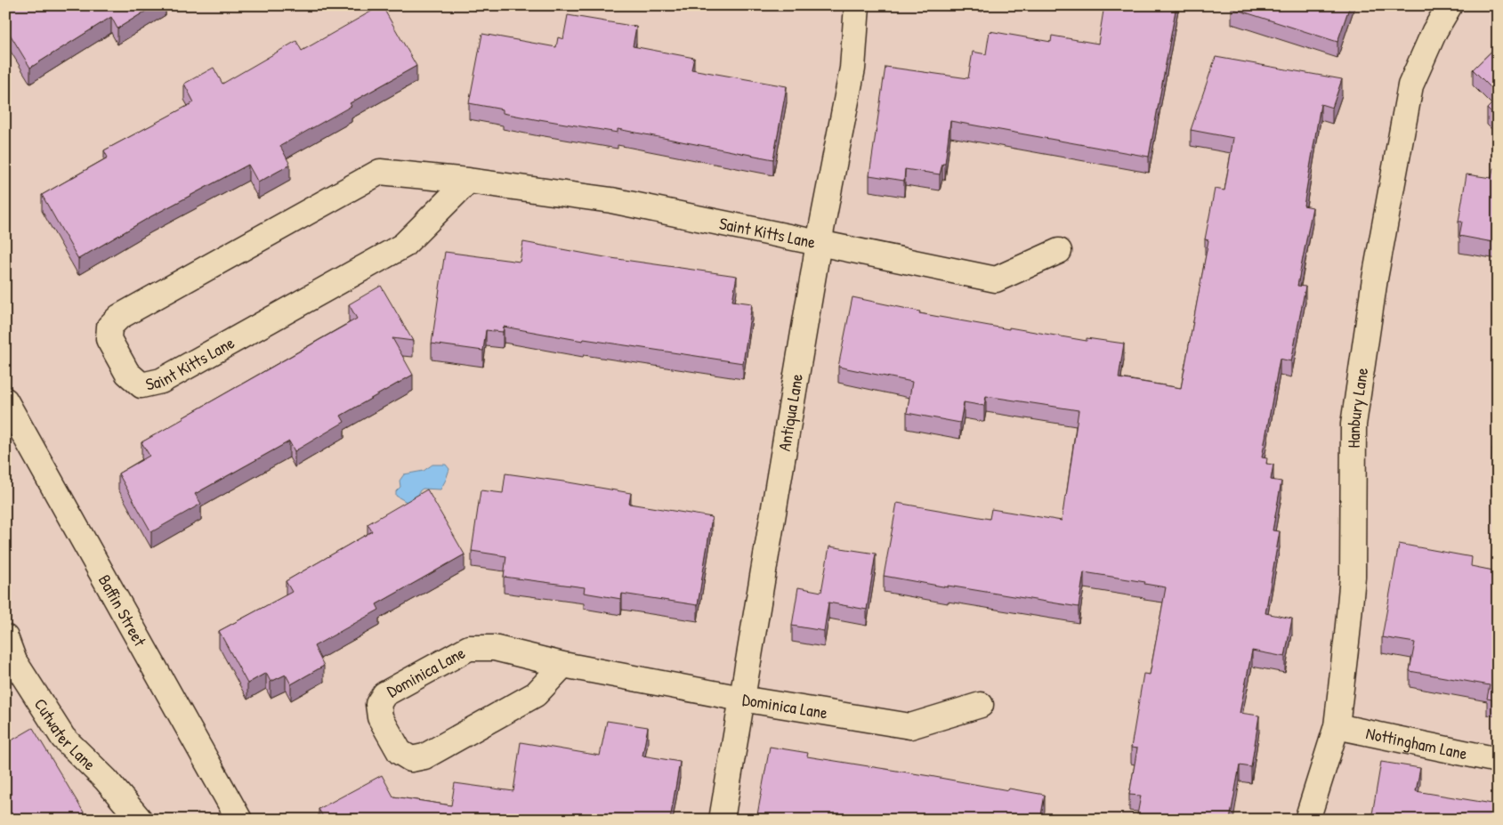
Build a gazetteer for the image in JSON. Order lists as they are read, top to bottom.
{
  "streets": {
    "street": [
      "Saint Kitts Lane",
      "Hanbury Lane",
      "Antiqua Lane",
      "Baffin Street",
      "Dominica Lane",
      "Cutwater Lane",
      "Nottingham Lane"
    ]
  },
  "crossings": [
    ["Saint Kitts Lane", "Antiqua Lane"],
    ["Hanbury Lane", "Nottingham Lane"],
    ["Antiqua Lane", "Dominica Lane"]
  ]
}
